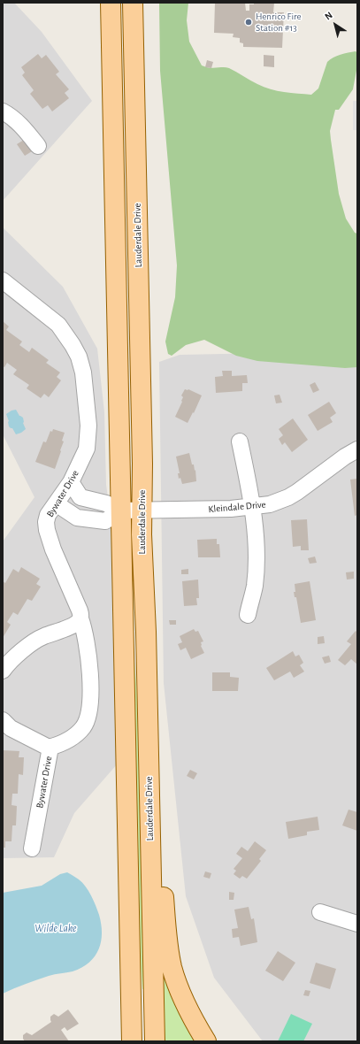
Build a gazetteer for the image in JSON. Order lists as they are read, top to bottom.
{
  "streets": {
    "main road": ["Lauderdale Drive"],
    "street": ["Bywater Drive", "Kleindale Drive"]
  },
  "crossings": [
    ["Lauderdale Drive", "Kleindale Drive"],
    ["Bywater Drive", "Kleindale Drive"]
  ],
  "water": ["Wilde Lake"],
  "places": ["Henrico Fire Station #13"],
  "north": "top left"
}
